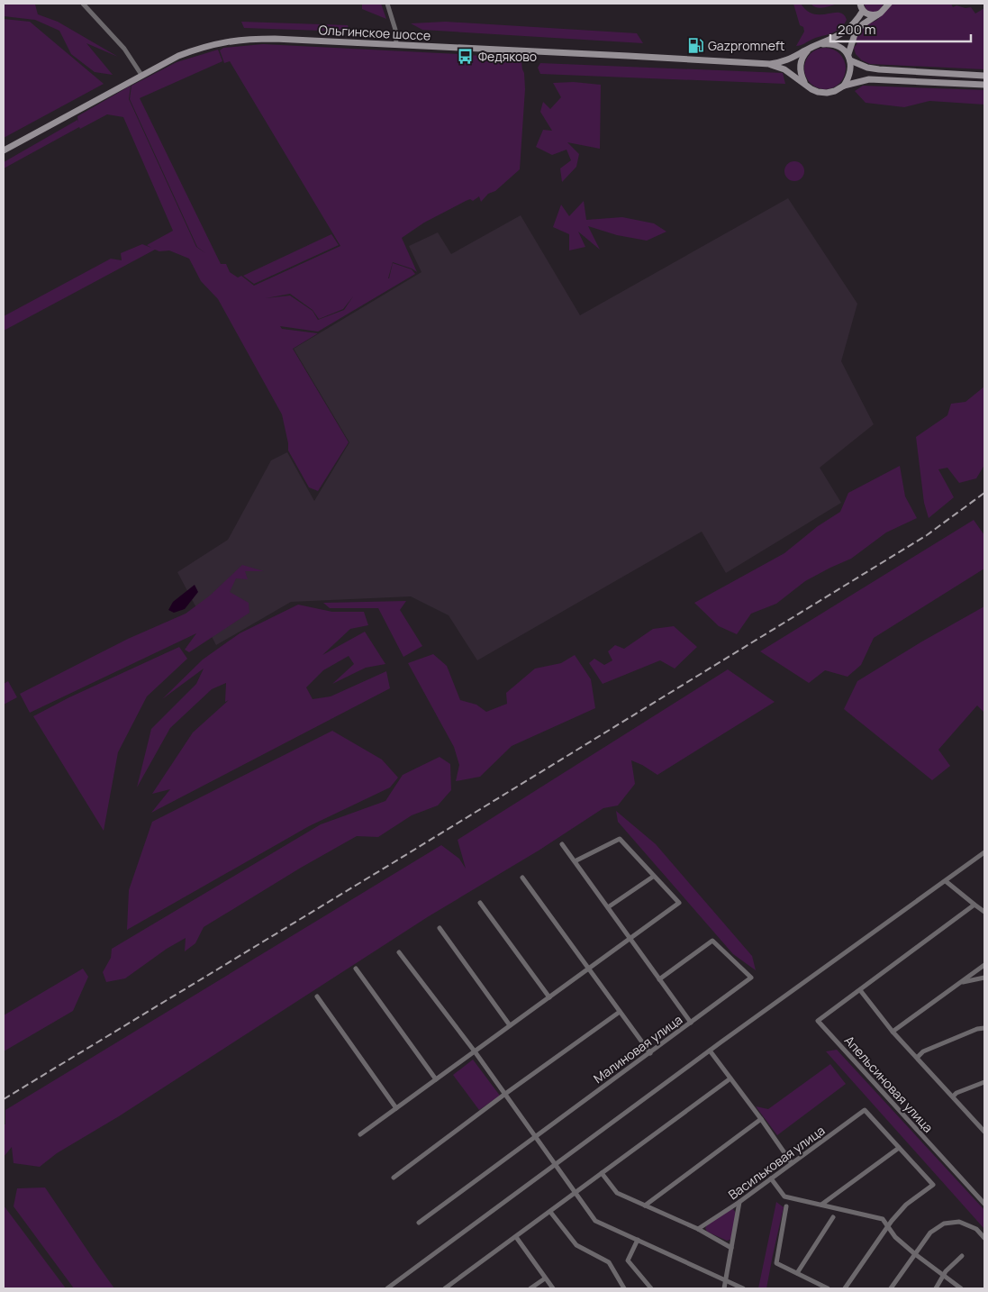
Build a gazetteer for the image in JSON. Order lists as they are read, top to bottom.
{
  "streets": {
    "main road": ["Ольгинское шоссе"],
    "street": ["Малиновая улица", "Апельсиновая улица", "Васильковая улица"]
  },
  "places": {
    "fuel station": ["Gazpromneft"],
    "bus stop": ["Федяково"]
  },
  "scale_bar": "200 m"
}
